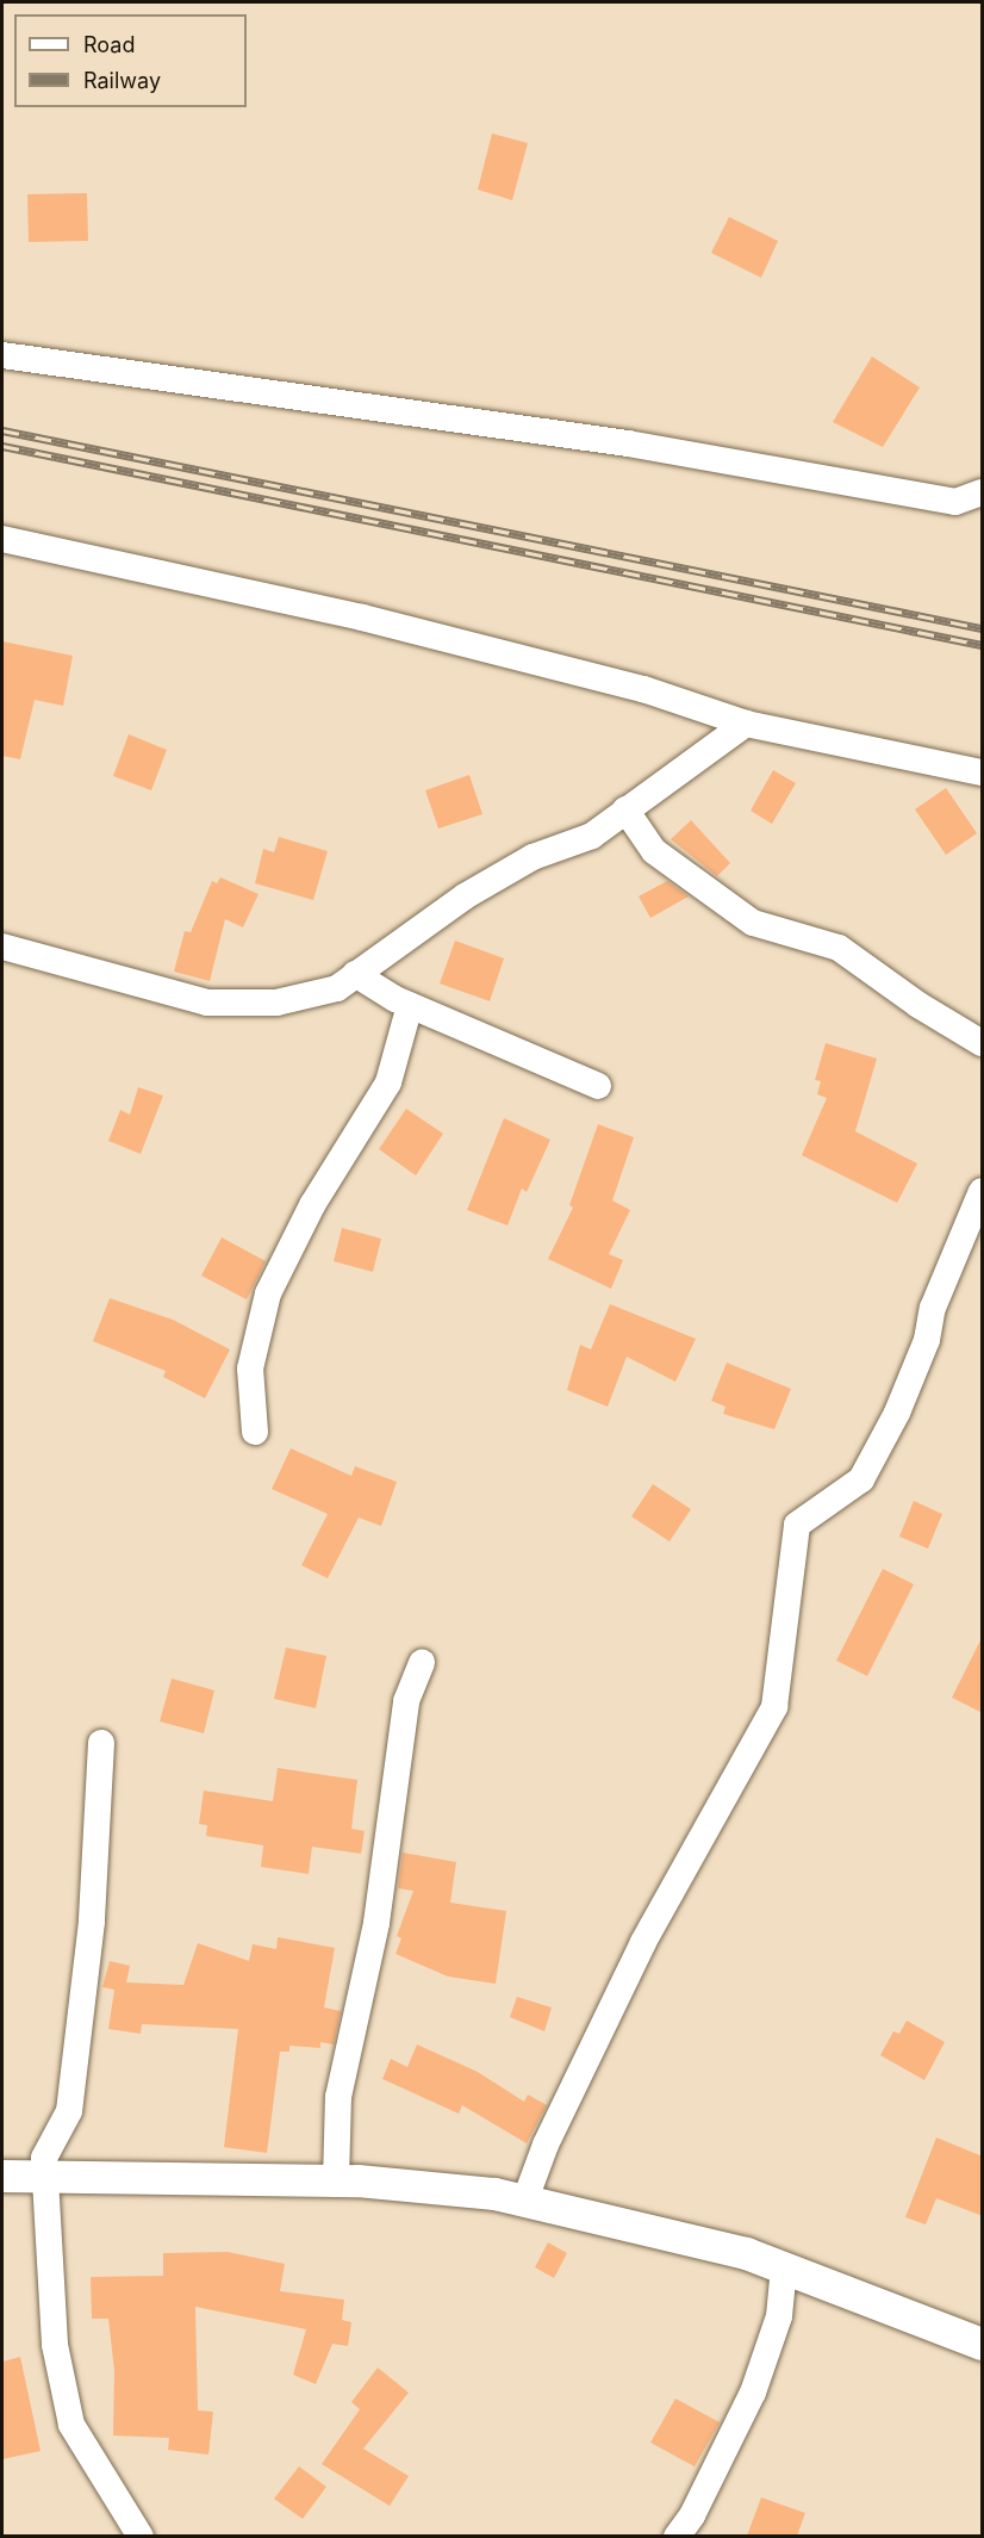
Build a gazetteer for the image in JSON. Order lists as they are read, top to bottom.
{
  "legend": ["Road", "Railway"]
}
